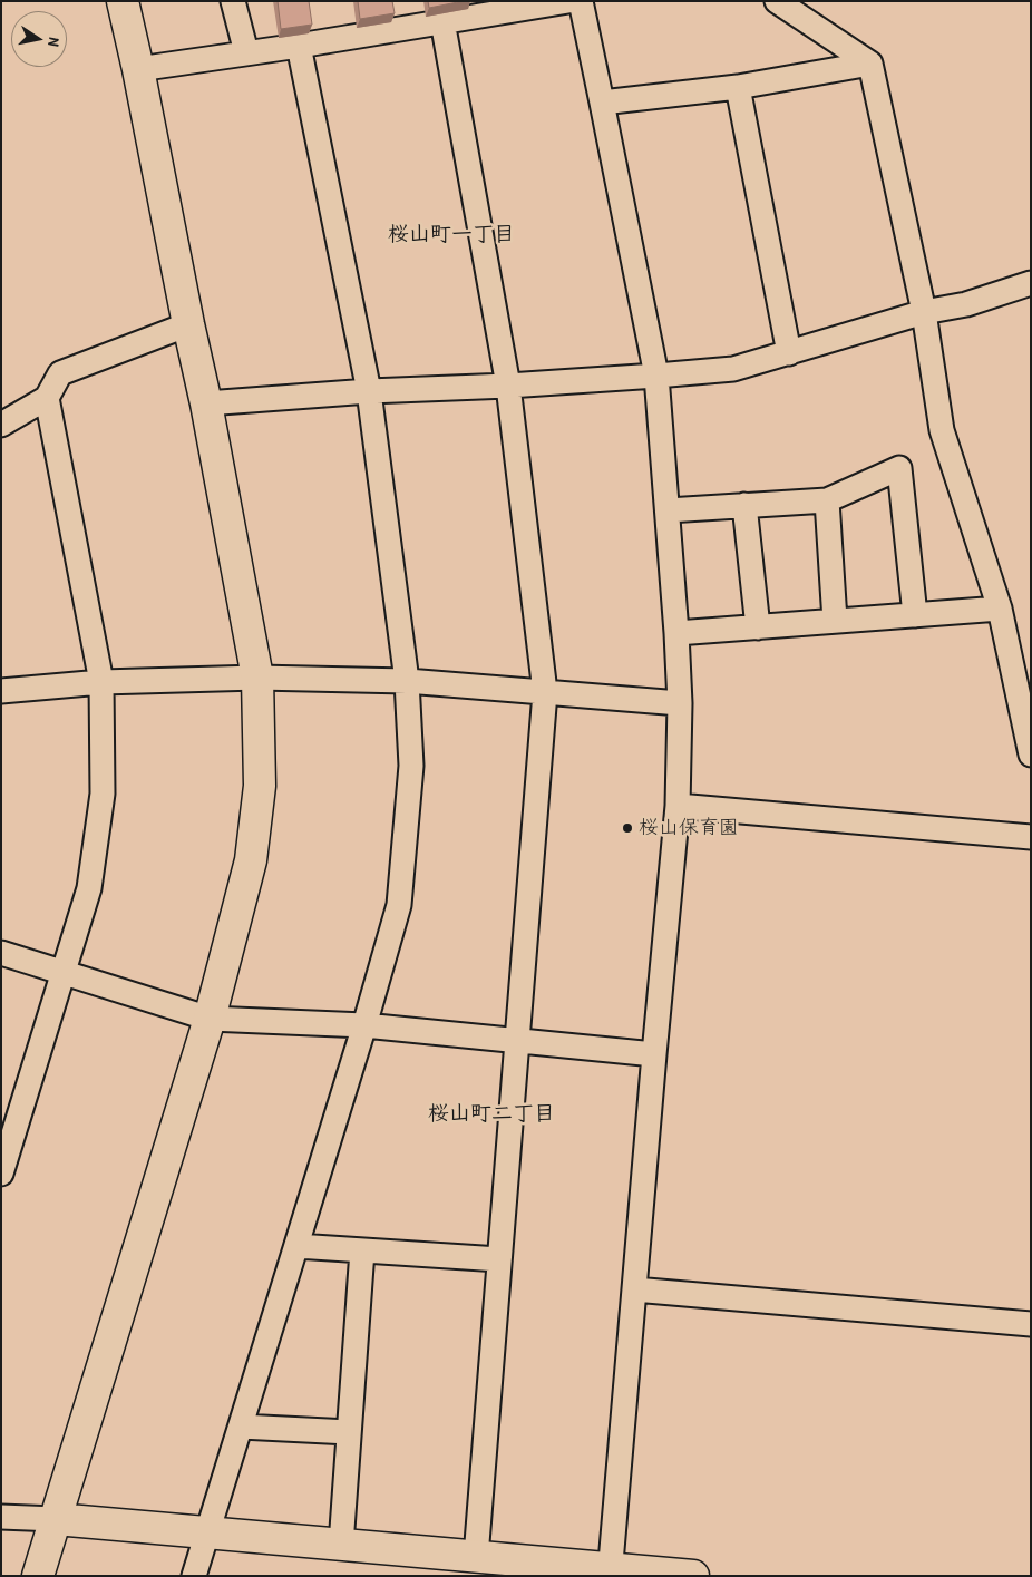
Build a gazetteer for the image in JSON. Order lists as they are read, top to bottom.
{
  "districts": ["桜山町一丁目", "桜山町二丁目"],
  "places": ["桜山保育園"],
  "north": "right"
}
